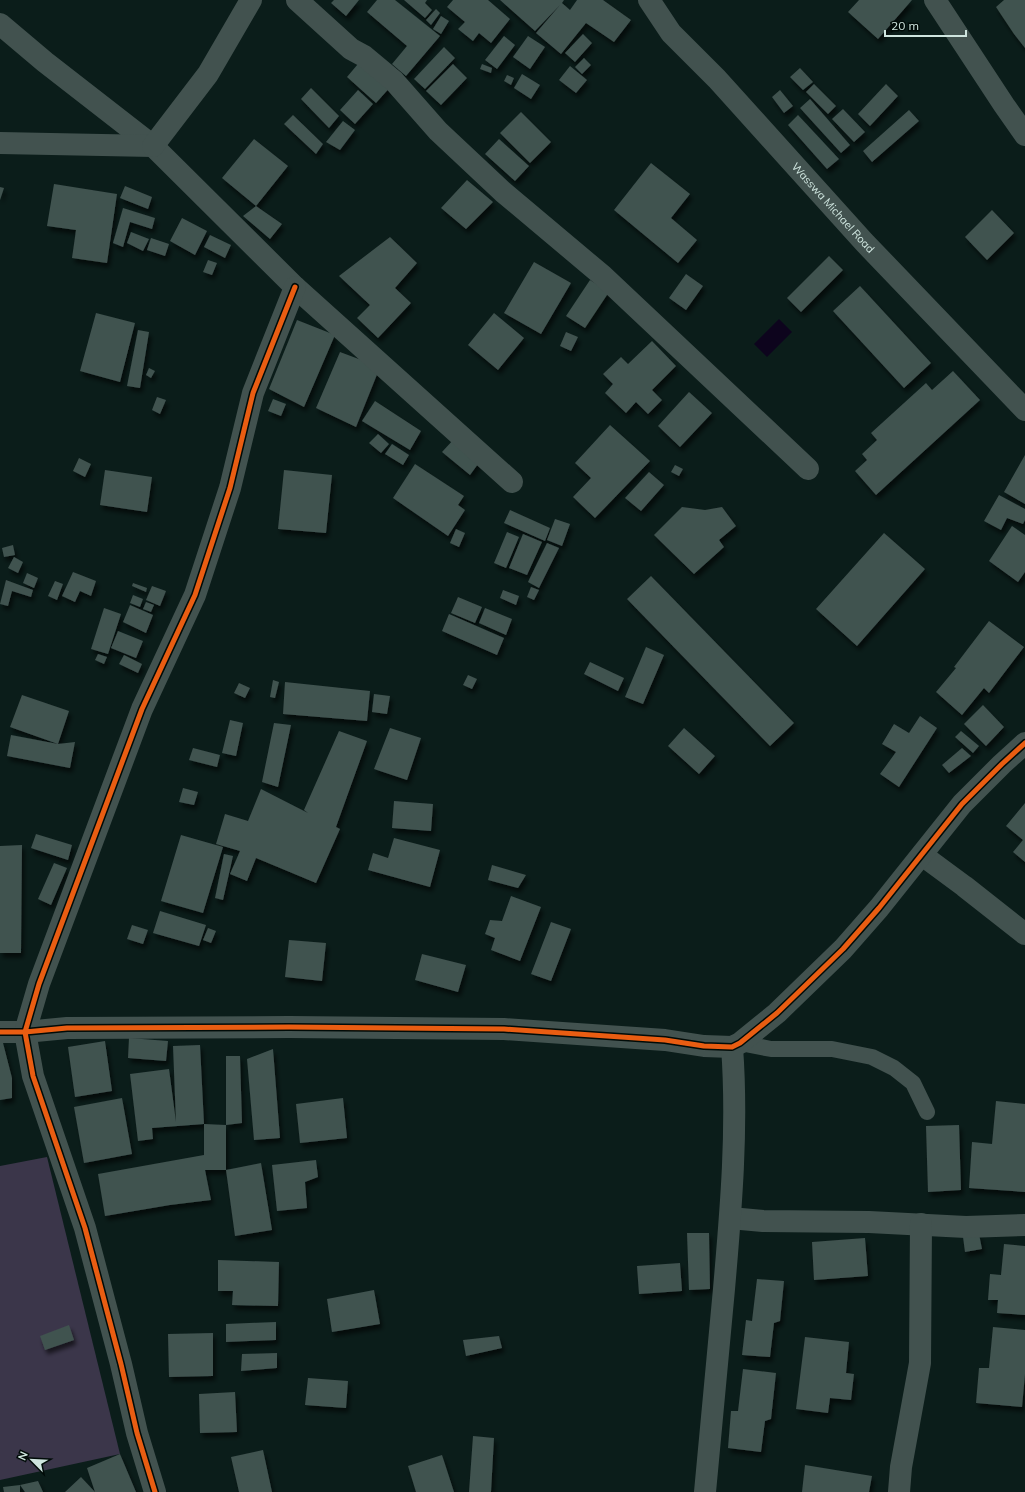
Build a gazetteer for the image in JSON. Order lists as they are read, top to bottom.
{
  "streets": {
    "street": ["Wasswa Michael Road"]
  },
  "scale_bar": "20 m",
  "north": "top left"
}
